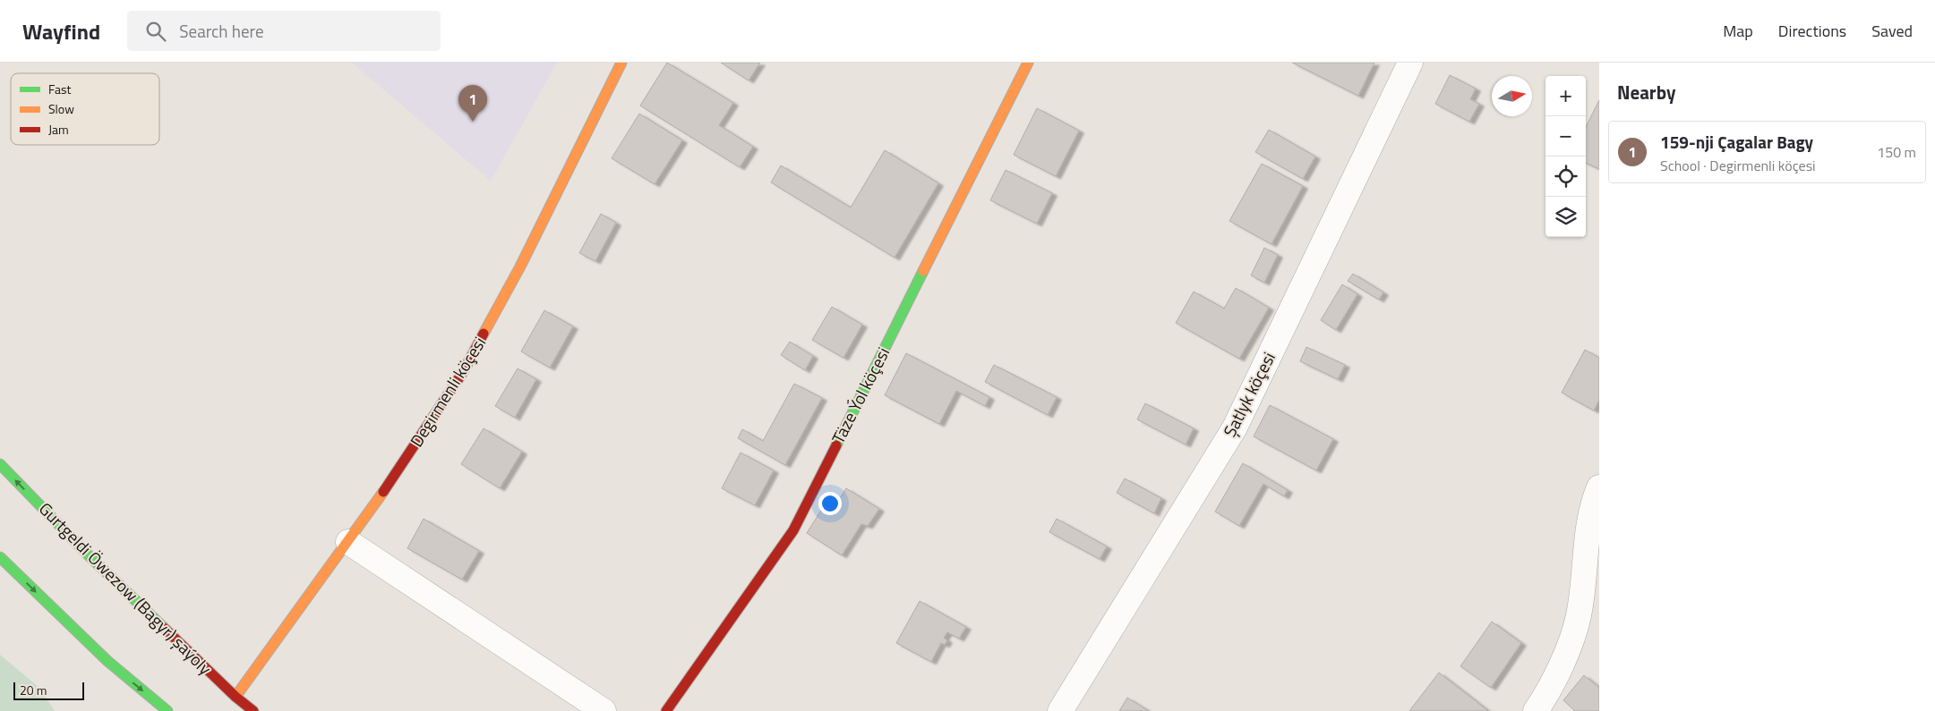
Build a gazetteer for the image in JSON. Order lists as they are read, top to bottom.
{
  "streets": {
    "street": [
      "Degirmenli köçesi",
      "Şatlyk köçesi",
      "Täze Ýol köçesi",
      "Gurtgeldi Öwezow (Bagyr) şaýoly"
    ]
  },
  "crossings": [
    ["Degirmenli köçesi", "Gurtgeldi Öwezow (Bagyr) şaýoly"]
  ],
  "legend": ["Fast", "Slow", "Jam"],
  "scale_bar": "20 m",
  "north": "right",
  "page": {
    "header": "Wayfind",
    "search": "Search here",
    "nav": ["Map", "Directions", "Saved"],
    "heading": "Nearby",
    "map_buttons": ["+", "−"],
    "pins": "1",
    "list": [
      {
        "mark": "1",
        "name": "159-nji Çagalar Bagy",
        "note": "School · Degirmenli köçesi",
        "value": "150 m"
      }
    ],
    "scale": "20 m"
  }
}
